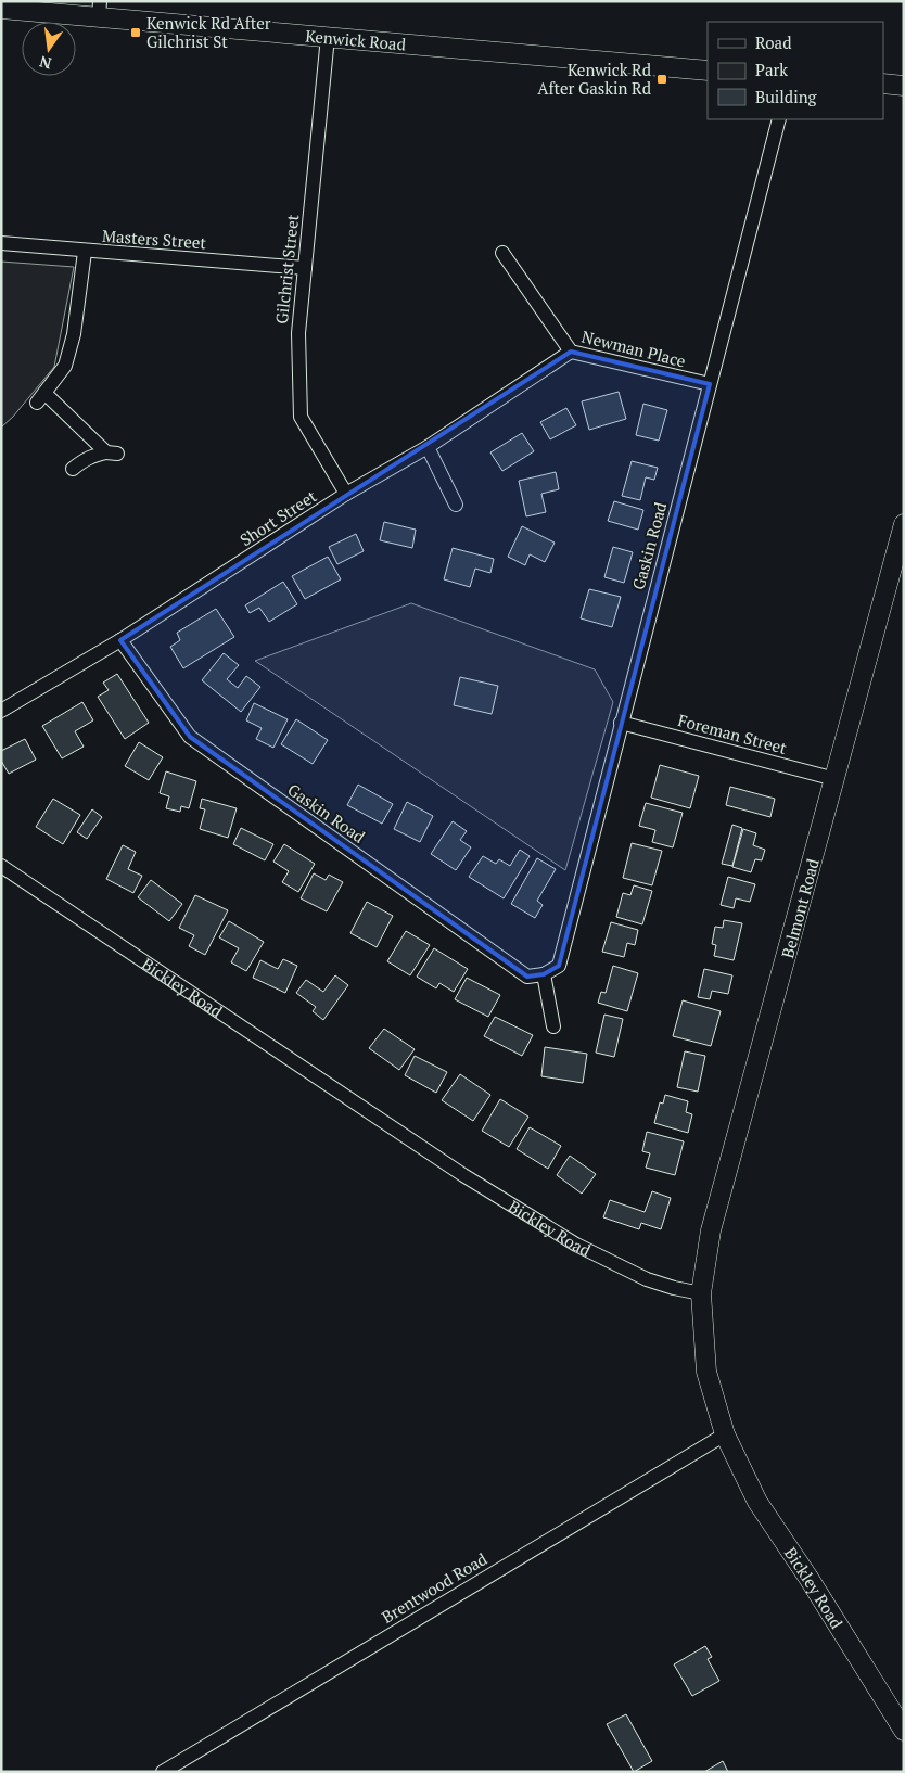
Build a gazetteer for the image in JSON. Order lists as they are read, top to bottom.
{
  "streets": {
    "street": [
      "Kenwick Road",
      "Masters Street",
      "Gilchrist Street",
      "Newman Place",
      "Short Street",
      "Gaskin Road",
      "Foreman Street",
      "Belmont Road",
      "Bickley Road",
      "Brentwood Road"
    ]
  },
  "crossings": [
    ["Kenwick Road", "Gilchrist Street"],
    ["Masters Street", "Gilchrist Street"],
    ["Gilchrist Street", "Short Street"],
    ["Newman Place", "Short Street"],
    ["Newman Place", "Gaskin Road"],
    ["Short Street", "Gaskin Road"],
    ["Gaskin Road", "Foreman Street"],
    ["Foreman Street", "Belmont Road"],
    ["Belmont Road", "Bickley Road"],
    ["Bickley Road", "Brentwood Road"]
  ],
  "places": {
    "transit": ["Kenwick Rd After Gilchrist St", "Kenwick Rd After Gaskin Rd"]
  },
  "legend": ["Road", "Park", "Building"],
  "north": "bottom"
}
